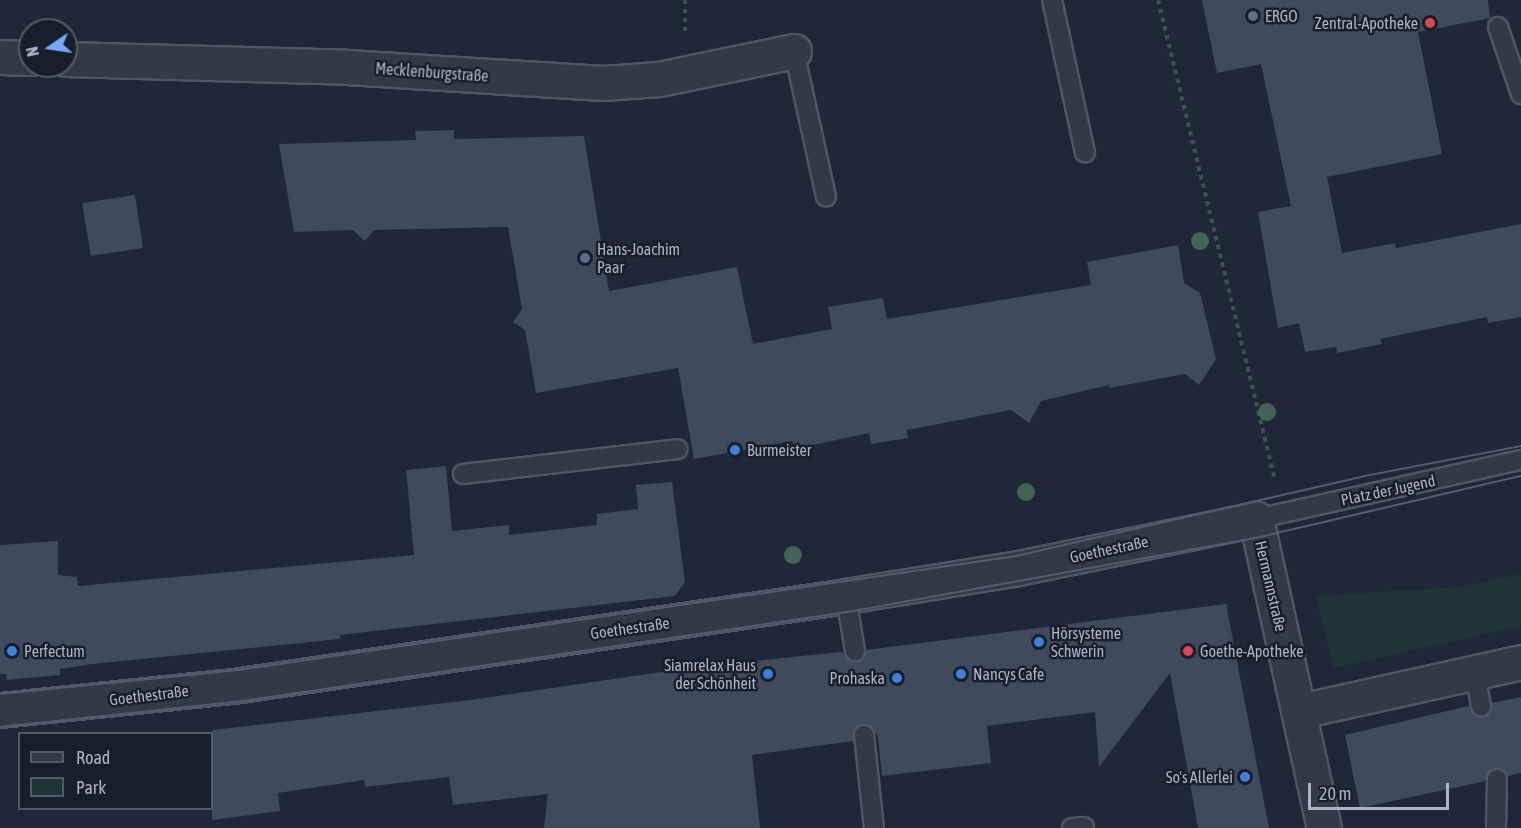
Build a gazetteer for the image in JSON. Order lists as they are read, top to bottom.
{
  "streets": {
    "street": ["Mecklenburgstraße", "Goethestraße", "Hermannstraße"],
    "lane": ["Platz der Jugend"]
  },
  "crossings": [
    ["Platz der Jugend", "Goethestraße"],
    ["Platz der Jugend", "Hermannstraße"],
    ["Goethestraße", "Hermannstraße"]
  ],
  "places": [
    "ERGO",
    "Zentral-Apotheke",
    "Hans-Joachim Paar",
    "Burmeister",
    "Hörsysteme Schwerin",
    "Perfectum",
    "Goethe-Apotheke",
    "Siamrelax Haus der Schönheit",
    "Nancys Cafe",
    "Prohaska",
    "So's Allerlei"
  ],
  "legend": ["Road", "Park"],
  "scale_bar": "20 m",
  "north": "left"
}
